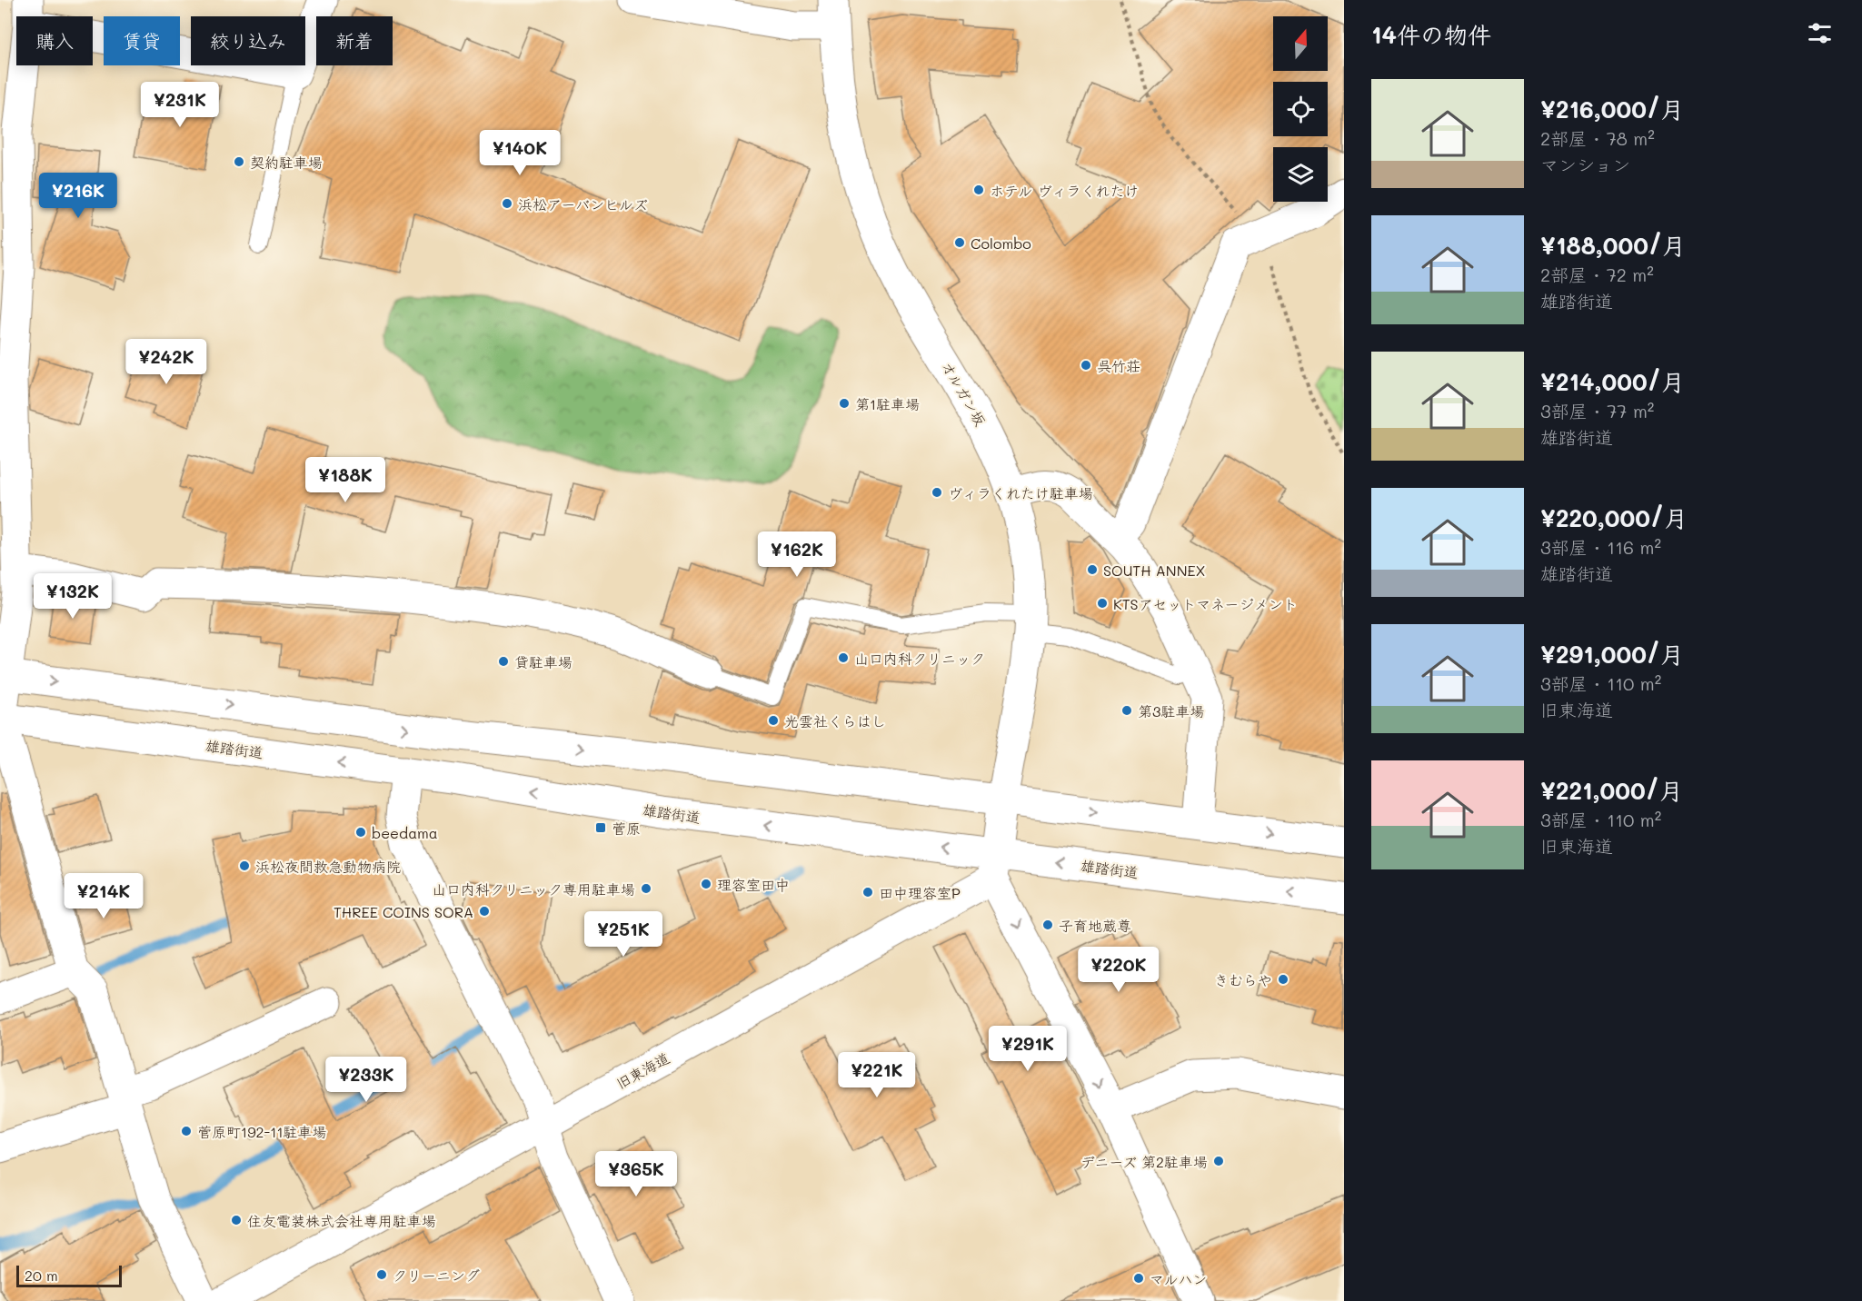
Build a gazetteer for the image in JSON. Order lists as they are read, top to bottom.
{
  "streets": {
    "street": ["オルガン坂", "雄踏街道", "旧東海道"]
  },
  "crossings": [
    ["雄踏街道", "旧東海道"]
  ],
  "places": {
    "other": [
      "契約駐車場",
      "ホテル ヴィラくれたけ",
      "浜松アーバンヒルズ",
      "Colombo",
      "呉竹荘",
      "第1駐車場",
      "ヴィラくれたけ駐車場",
      "SOUTH ANNEX",
      "KTSアセットマネージメント",
      "山口内科クリニック",
      "貸駐車場",
      "第3駐車場",
      "光雲社くらはし",
      "beedama",
      "浜松夜間救急動物病院",
      "理容室田中",
      "山口内科クリニック専用駐車場",
      "田中理容室P",
      "THREE COINS SORA",
      "子育地蔵尊",
      "きむらや",
      "菅原町192-11駐車場",
      "デニーズ 第2駐車場",
      "住友電装株式会社専用駐車場",
      "クリーニング",
      "マルハン"
    ],
    "transit": ["菅原"]
  },
  "scale_bar": "20 m",
  "north": "top",
  "page": {
    "heading": "14件の物件",
    "chip": [
      "購入",
      "賃貸",
      "絞り込み",
      "新着"
    ],
    "list": [
      {
        "name": "¥216,000/月",
        "note": "2部屋 · 78 m² · マンション"
      },
      {
        "name": "¥188,000/月",
        "note": "2部屋 · 72 m² · 雄踏街道"
      },
      {
        "name": "¥214,000/月",
        "note": "3部屋 · 77 m² · 雄踏街道"
      },
      {
        "name": "¥220,000/月",
        "note": "3部屋 · 116 m² · 雄踏街道"
      },
      {
        "name": "¥291,000/月",
        "note": "3部屋 · 110 m² · 旧東海道"
      },
      {
        "name": "¥221,000/月",
        "note": "3部屋 · 110 m² · 旧東海道"
      }
    ],
    "price": [
      "¥231K",
      "¥140K",
      "¥216K",
      "¥242K",
      "¥188K",
      "¥162K",
      "¥132K",
      "¥214K",
      "¥251K",
      "¥220K",
      "¥291K",
      "¥221K",
      "¥233K",
      "¥365K"
    ],
    "scale": "20 m"
  }
}
